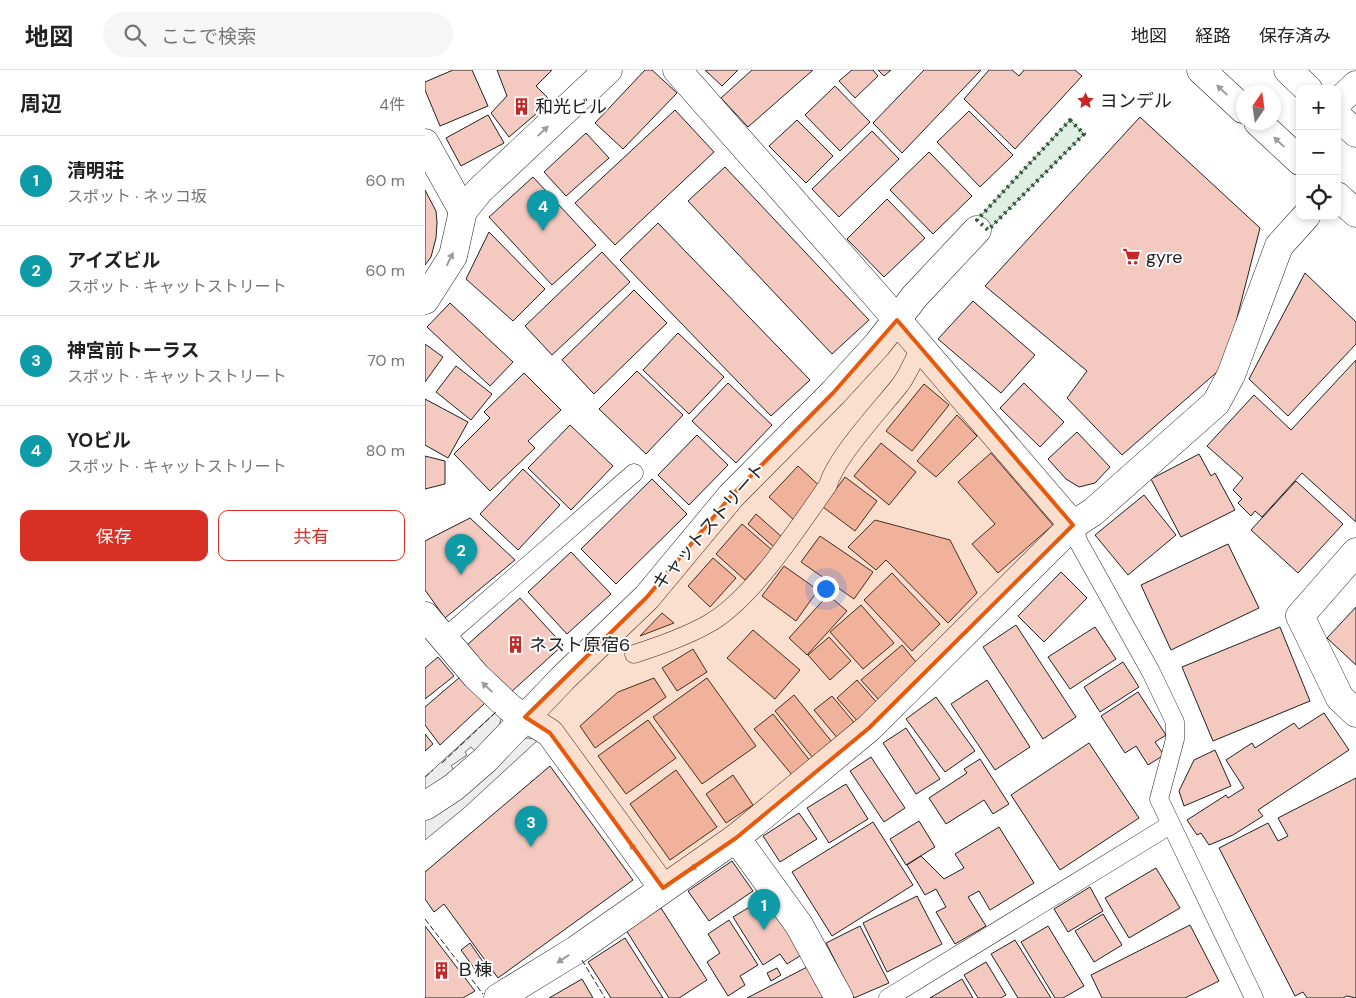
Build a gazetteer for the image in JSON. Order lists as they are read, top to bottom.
{
  "streets": {
    "street": ["キャットストリート"]
  },
  "places": {
    "place": ["ヨンデル"],
    "building": ["和光ビル", "ネスト原宿6", "Ｂ棟"],
    "supermarket": ["gyre"]
  },
  "north": "top",
  "page": {
    "header": "地図",
    "search": "ここで検索",
    "nav": ["地図", "経路", "保存済み"],
    "heading": ["周辺", "4件"],
    "map_buttons": ["+", "−"],
    "list": [
      {
        "mark": "1",
        "name": "清明荘",
        "note": "スポット · ネッコ坂",
        "value": "60 m"
      },
      {
        "mark": "2",
        "name": "アイズビル",
        "note": "スポット · キャットストリート",
        "value": "60 m"
      },
      {
        "mark": "3",
        "name": "神宮前トーラス",
        "note": "スポット · キャットストリート",
        "value": "70 m"
      },
      {
        "mark": "4",
        "name": "YOビル",
        "note": "スポット · キャットストリート",
        "value": "80 m"
      }
    ],
    "pins": [
      "4",
      "2",
      "3",
      "1"
    ],
    "buttons": ["保存", "共有"]
  }
}
